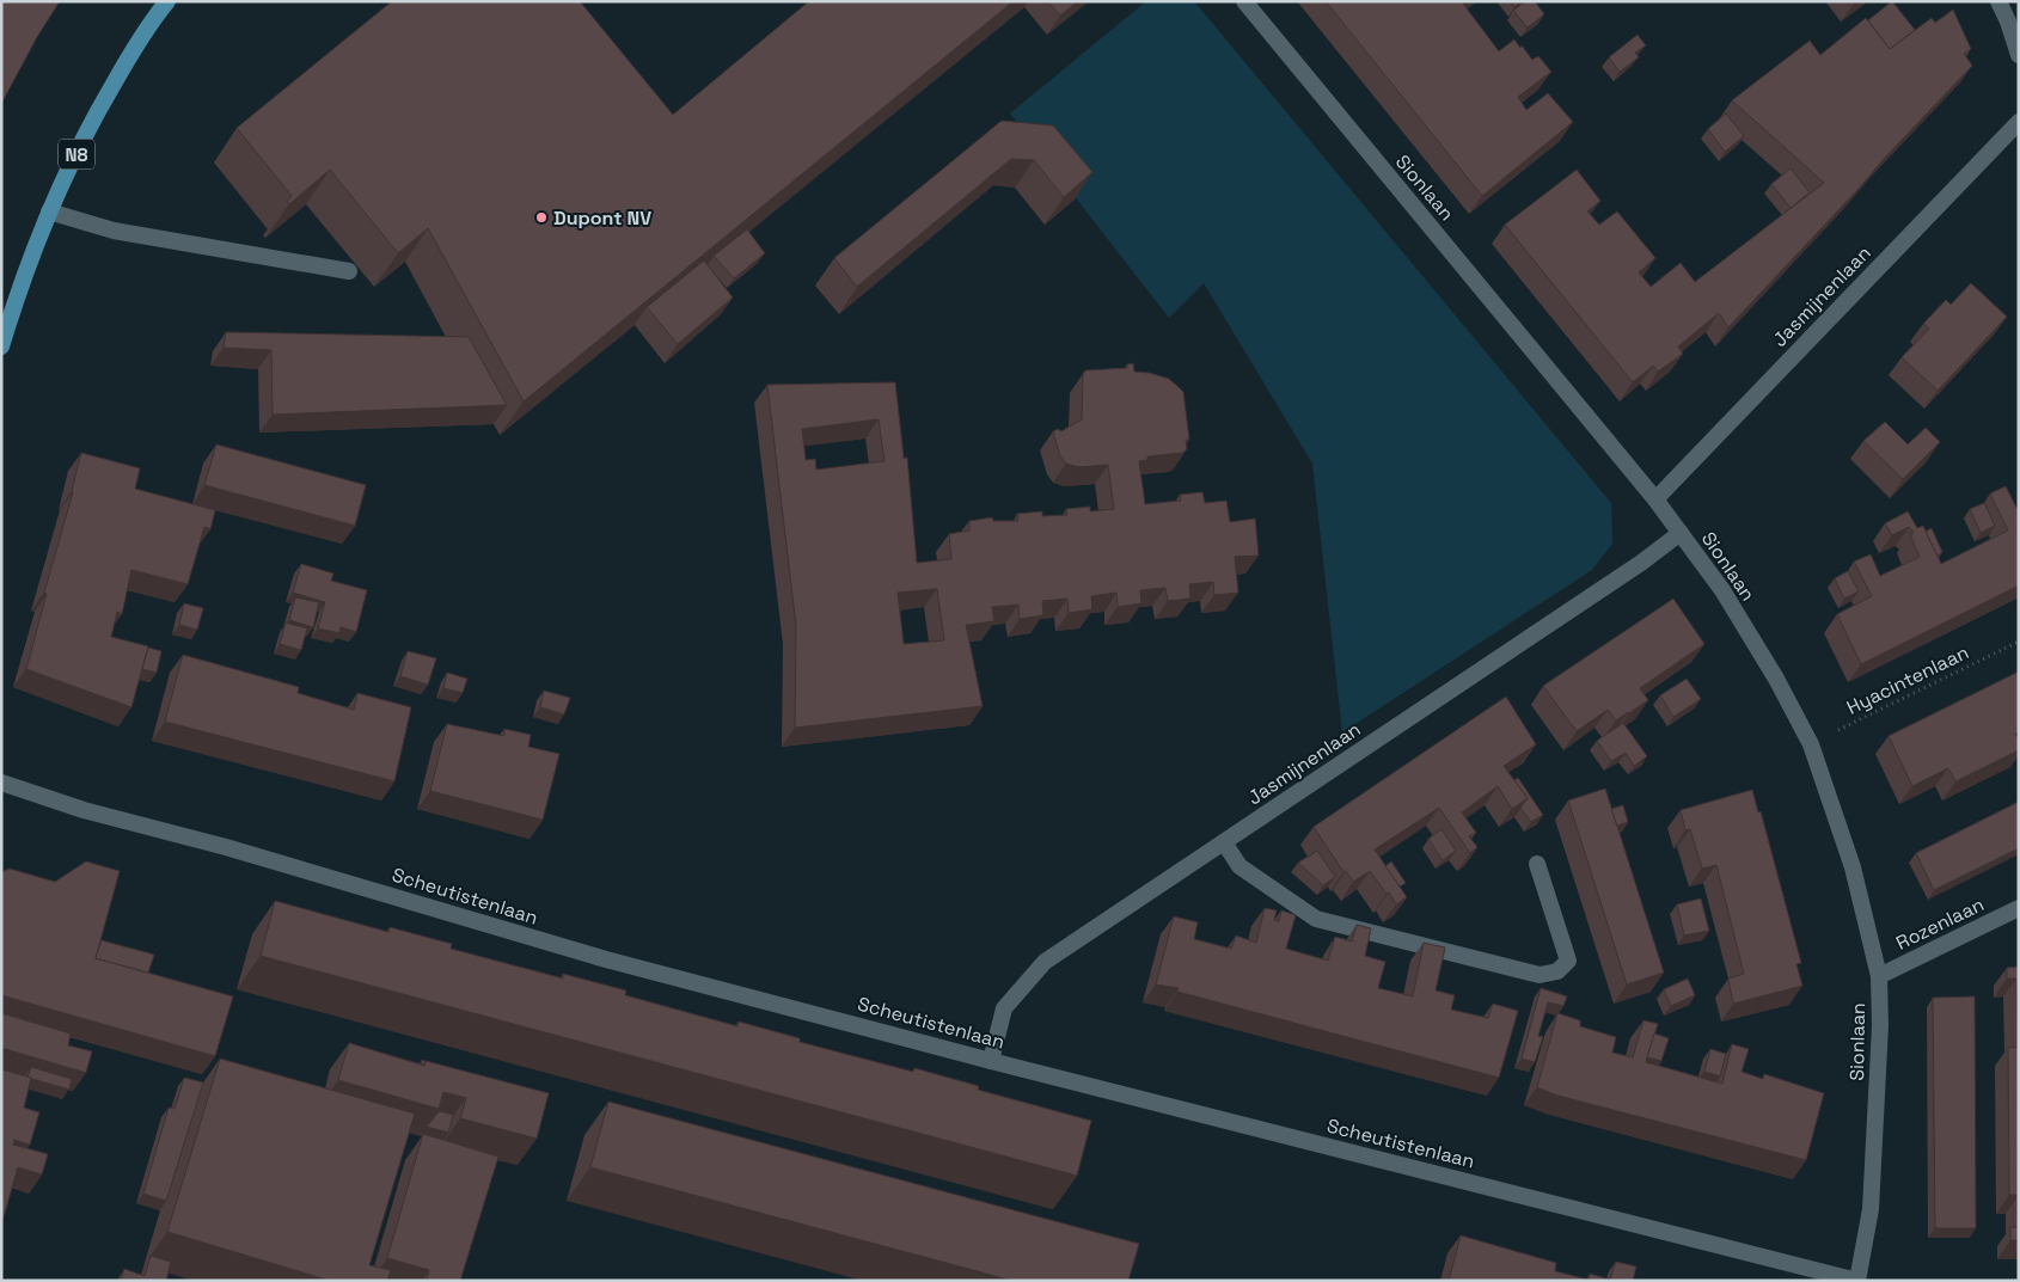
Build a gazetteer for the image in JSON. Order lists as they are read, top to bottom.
{
  "streets": {
    "main road": ["N8"],
    "street": [
      "Sionlaan",
      "Jasmijnenlaan",
      "Scheutistenlaan",
      "Rozenlaan"
    ],
    "path": ["Hyacintenlaan"]
  },
  "crossings": [
    ["Sionlaan", "Jasmijnenlaan"],
    ["Sionlaan", "Hyacintenlaan"],
    ["Sionlaan", "Scheutistenlaan"],
    ["Sionlaan", "Rozenlaan"],
    ["Jasmijnenlaan", "Scheutistenlaan"]
  ],
  "places": ["Dupont NV"]
}
